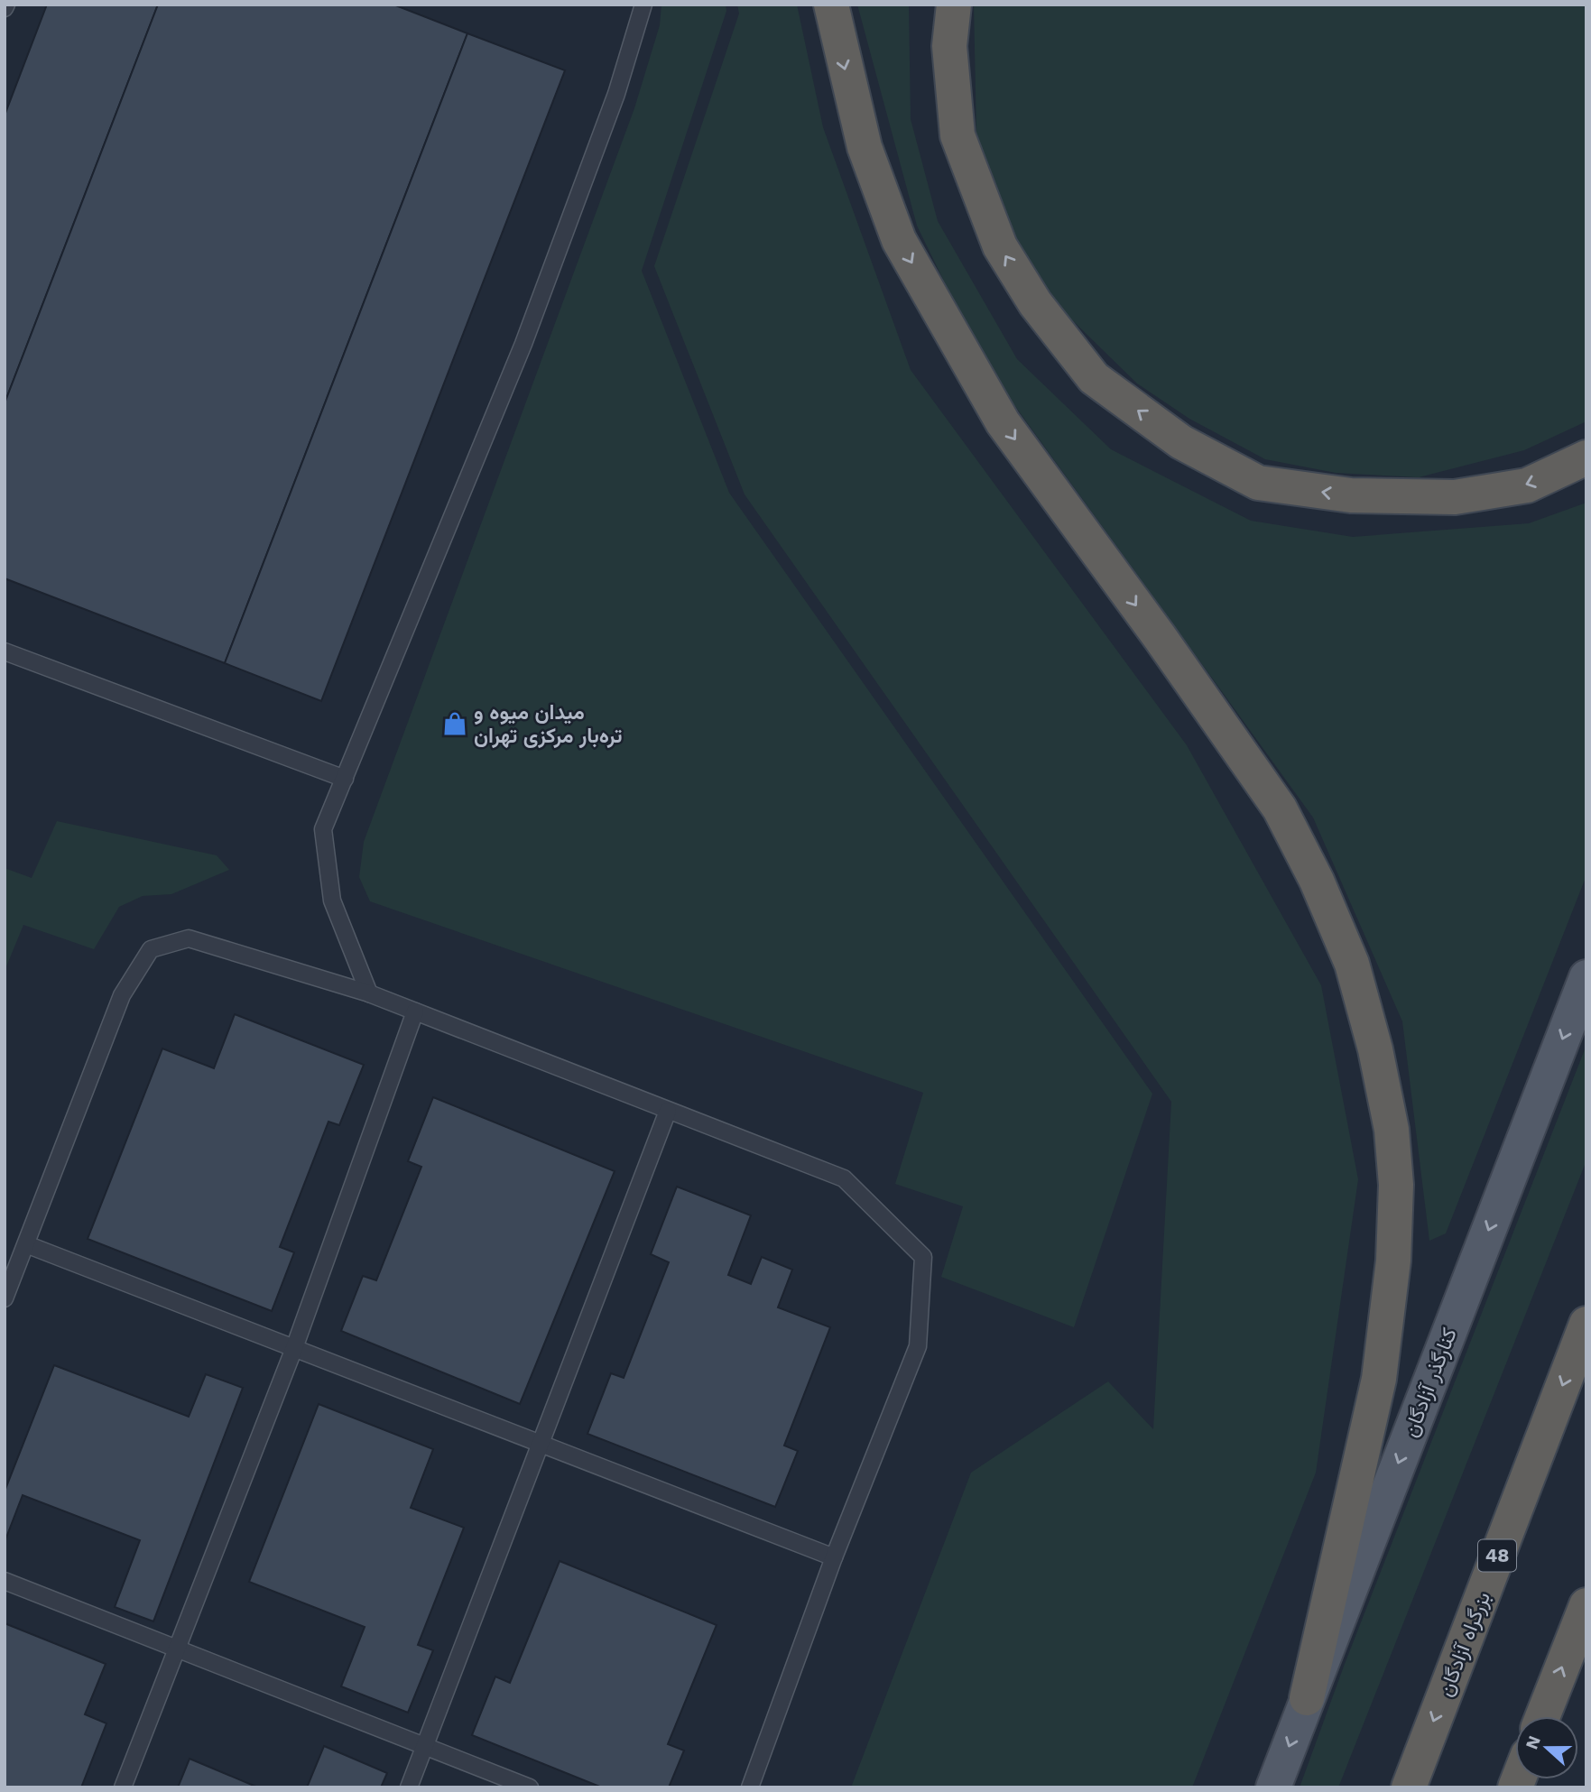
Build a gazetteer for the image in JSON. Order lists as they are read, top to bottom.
{
  "streets": {
    "highway": ["48", "بزرگراه آزادگان"],
    "main road": ["کنارگذر آزادگان"]
  },
  "one_way": ["کنارگذر آزادگان", "بزرگراه آزادگان"],
  "places": {
    "shop": ["میدان میوه و تره‌بار مرکزی تهران"]
  },
  "north": "left"
}
